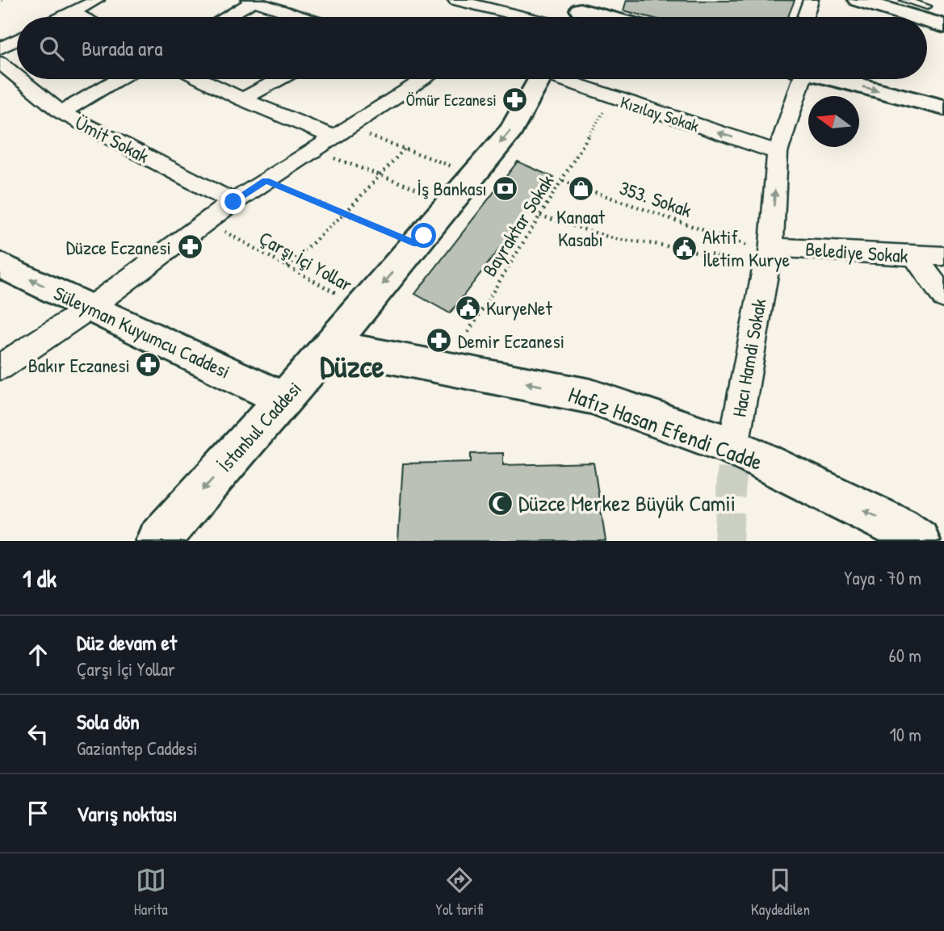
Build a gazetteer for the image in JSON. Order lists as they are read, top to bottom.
{
  "streets": {
    "main road": ["Süleyman Kuyumcu Caddesi", "İstanbul Caddesi", "Hafız Hasan Efendi Cadde"],
    "street": [
      "Kızılay Sokak",
      "Ümit Sokak",
      "Belediye Sokak",
      "Hacı Hamdi Sokak"
    ],
    "path": ["353. Sokak", "Bayraktar Sokak", "Çarşı İçi Yollar"]
  },
  "crossings": [
    ["Kızılay Sokak", "Bayraktar Sokak"],
    ["Kızılay Sokak", "Hacı Hamdi Sokak"],
    ["353. Sokak", "Bayraktar Sokak"],
    ["353. Sokak", "Belediye Sokak"],
    ["353. Sokak", "Hacı Hamdi Sokak"],
    ["Bayraktar Sokak", "Hafız Hasan Efendi Cadde"],
    ["Belediye Sokak", "Hacı Hamdi Sokak"],
    ["Çarşı İçi Yollar", "İstanbul Caddesi"],
    ["Süleyman Kuyumcu Caddesi", "İstanbul Caddesi"],
    ["Hacı Hamdi Sokak", "Hafız Hasan Efendi Cadde"],
    ["İstanbul Caddesi", "Hafız Hasan Efendi Cadde"]
  ],
  "one_way": ["Kızılay Sokak", "İstanbul Caddesi", "Hafız Hasan Efendi Cadde"],
  "districts": ["Düzce"],
  "places": {
    "pharmacy": [
      "Ömür Eczanesi",
      "Düzce Eczanesi",
      "Demir Eczanesi",
      "Bakır Eczanesi"
    ],
    "bank": ["İş Bankası"],
    "shop": ["Kanaat Kasabı"],
    "public building": ["Aktif İletim Kurye", "KuryeNet"],
    "mosque": ["Düzce Merkez Büyük Camii"]
  },
  "north": "left",
  "page": {
    "search": "Burada ara",
    "heading": ["1 dk", "Yaya · 70 m"],
    "list": [
      ["Düz devam et", "Çarşı İçi Yollar", "60 m"],
      ["Sola dön", "Gaziantep Caddesi", "10 m"],
      "Varış noktası"
    ],
    "nav": ["Harita", "Yol tarifi", "Kaydedilen"]
  }
}
